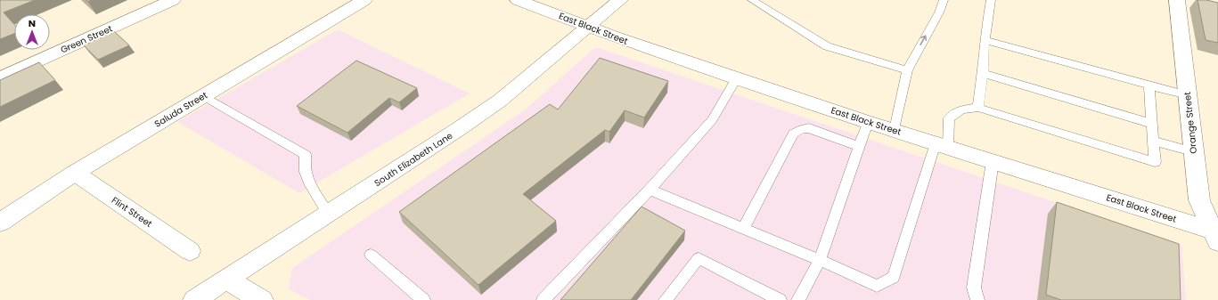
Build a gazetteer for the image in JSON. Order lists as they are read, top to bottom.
{
  "streets": {
    "street": [
      "East Black Street",
      "Green Street",
      "Saluda Street",
      "Orange Street",
      "South Elizabeth Lane",
      "Flint Street"
    ]
  },
  "crossings": [
    ["East Black Street", "Orange Street"],
    ["East Black Street", "South Elizabeth Lane"],
    ["Saluda Street", "Flint Street"]
  ],
  "north": "top"
}
